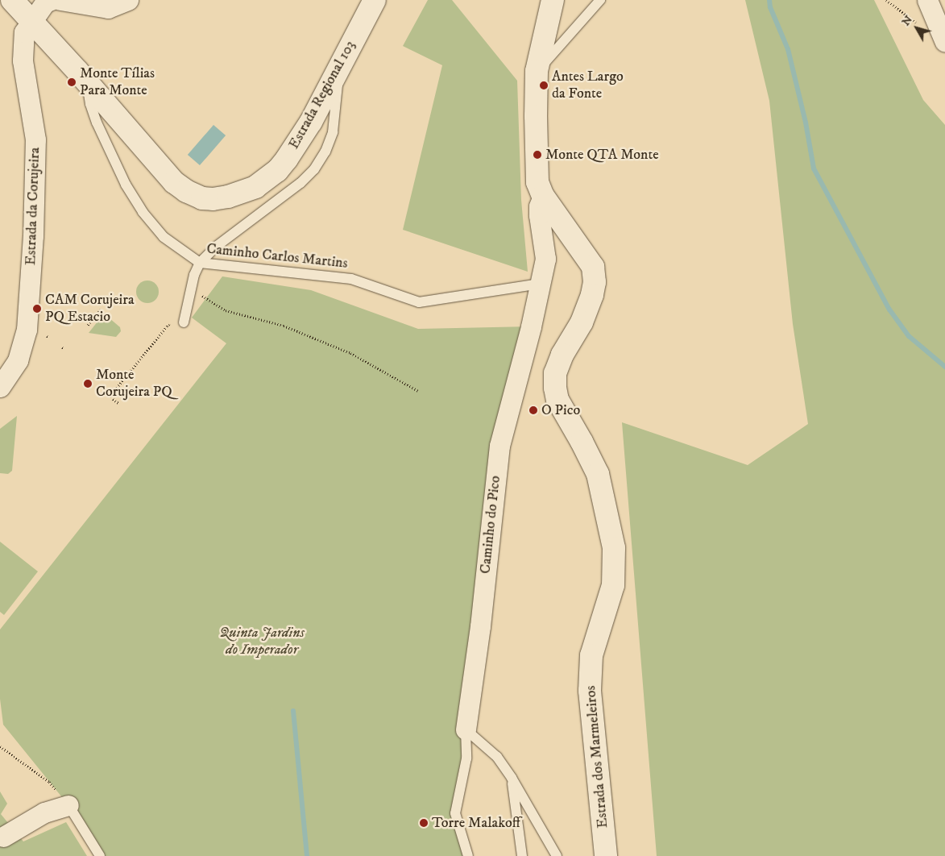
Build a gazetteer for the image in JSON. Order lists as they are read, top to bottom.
{
  "streets": {
    "main road": ["Estrada Regional 103", "Estrada dos Marmeleiros"],
    "street": ["Estrada da Corujeira", "Caminho do Pico"],
    "lane": ["Caminho Carlos Martins"]
  },
  "crossings": [
    ["Estrada Regional 103", "Estrada da Corujeira"],
    ["Estrada Regional 103", "Caminho Carlos Martins"],
    ["Caminho Carlos Martins", "Caminho do Pico"],
    ["Caminho do Pico", "Estrada dos Marmeleiros"]
  ],
  "parks": ["Quinta Jardins do Imperador"],
  "places": [
    "Monte Tílias Para Monte",
    "Antes Largo da Fonte",
    "Monte QTA Monte",
    "CAM Corujeira PQ Estacio",
    "Monte Corujeira PQ",
    "O Pico",
    "Torre Malakoff"
  ],
  "north": "top left"
}
